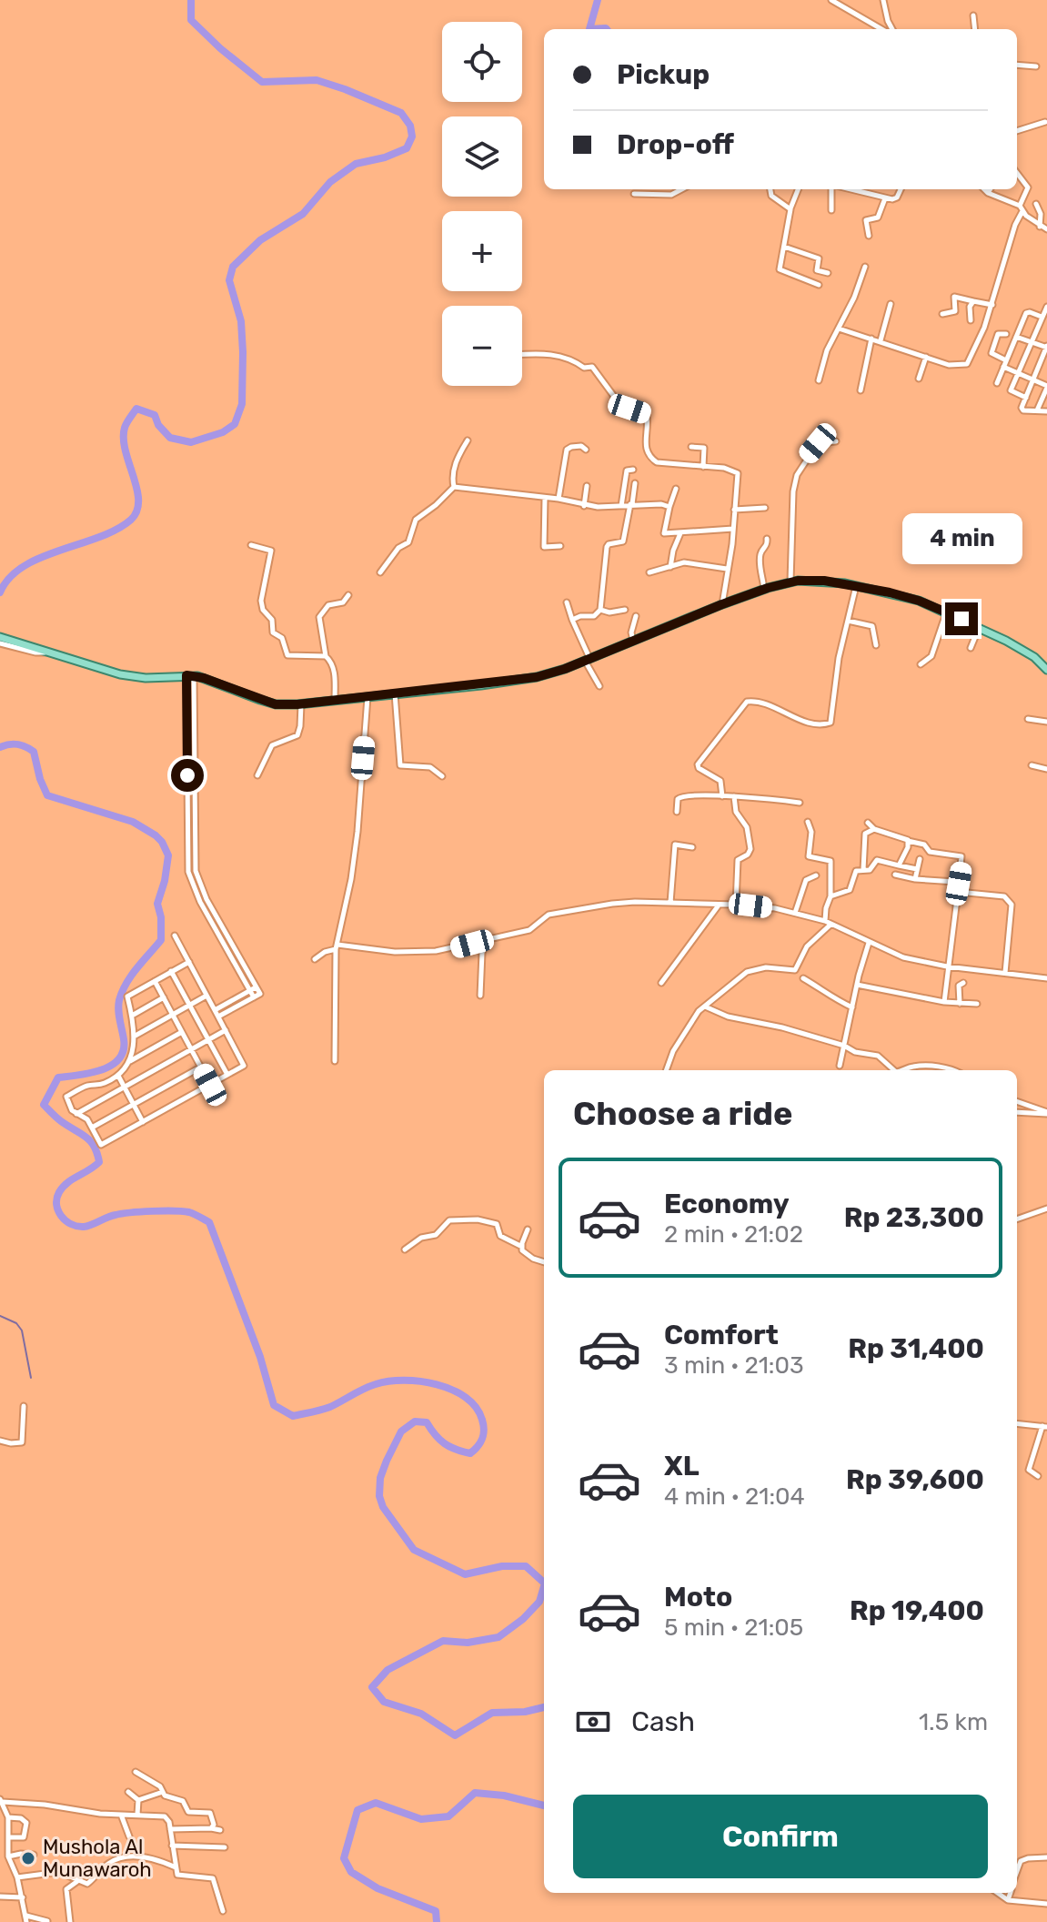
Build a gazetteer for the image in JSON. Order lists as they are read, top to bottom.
{
  "places": ["Mushola Al Munawaroh"],
  "page": {
    "map_buttons": ["+", "−"],
    "banner": ["Pickup", "Drop-off"],
    "bubble": "4 min",
    "heading": "Choose a ride",
    "list": [
      {
        "name": "Economy",
        "note": "2 min · 21:02",
        "value": "Rp 23,300"
      },
      {
        "name": "Comfort",
        "note": "3 min · 21:03",
        "value": "Rp 31,400"
      },
      {
        "name": "XL",
        "note": "4 min · 21:04",
        "value": "Rp 39,600"
      },
      {
        "name": "Moto",
        "note": "5 min · 21:05",
        "value": "Rp 19,400"
      }
    ],
    "pay": ["Cash", "1.5 km"],
    "buttons": "Confirm"
  }
}
